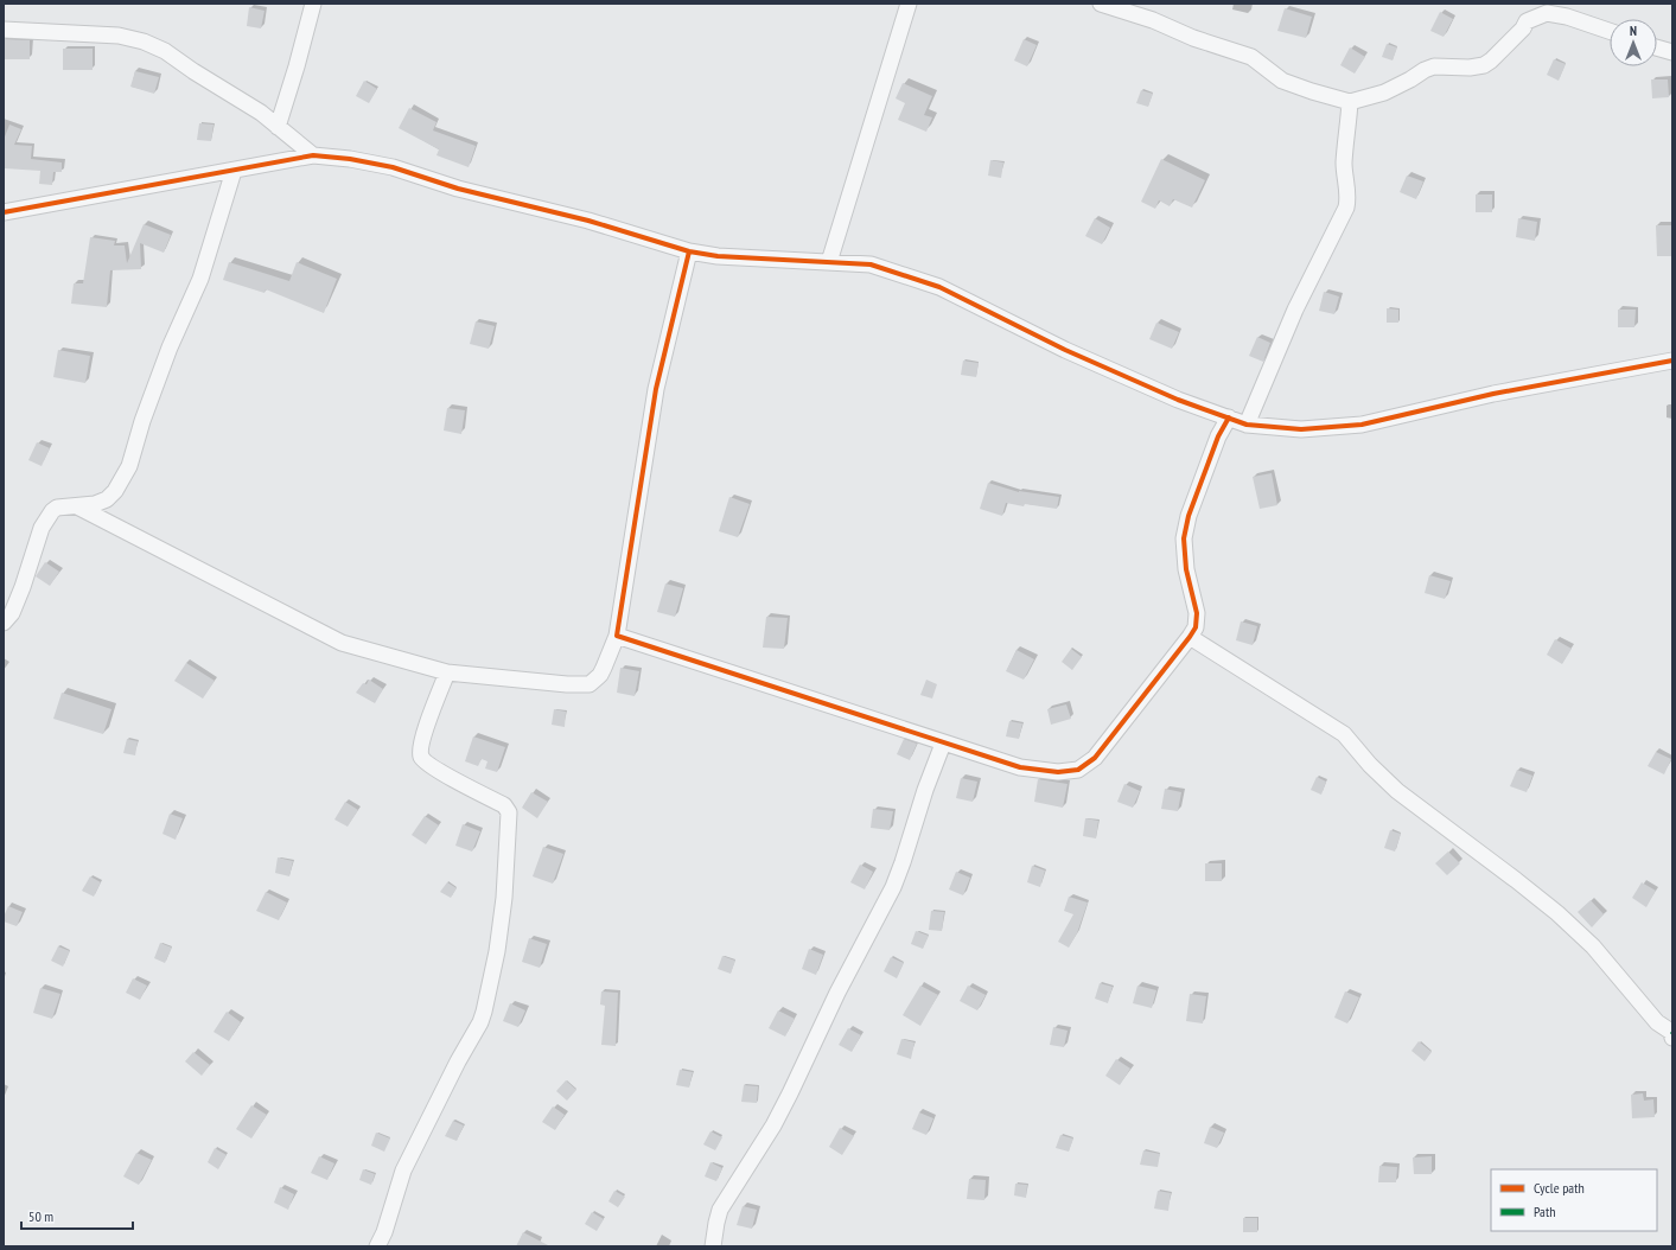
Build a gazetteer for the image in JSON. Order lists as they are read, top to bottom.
{
  "legend": ["Cycle path", "Path"],
  "scale_bar": "50 m",
  "north": "top"
}
